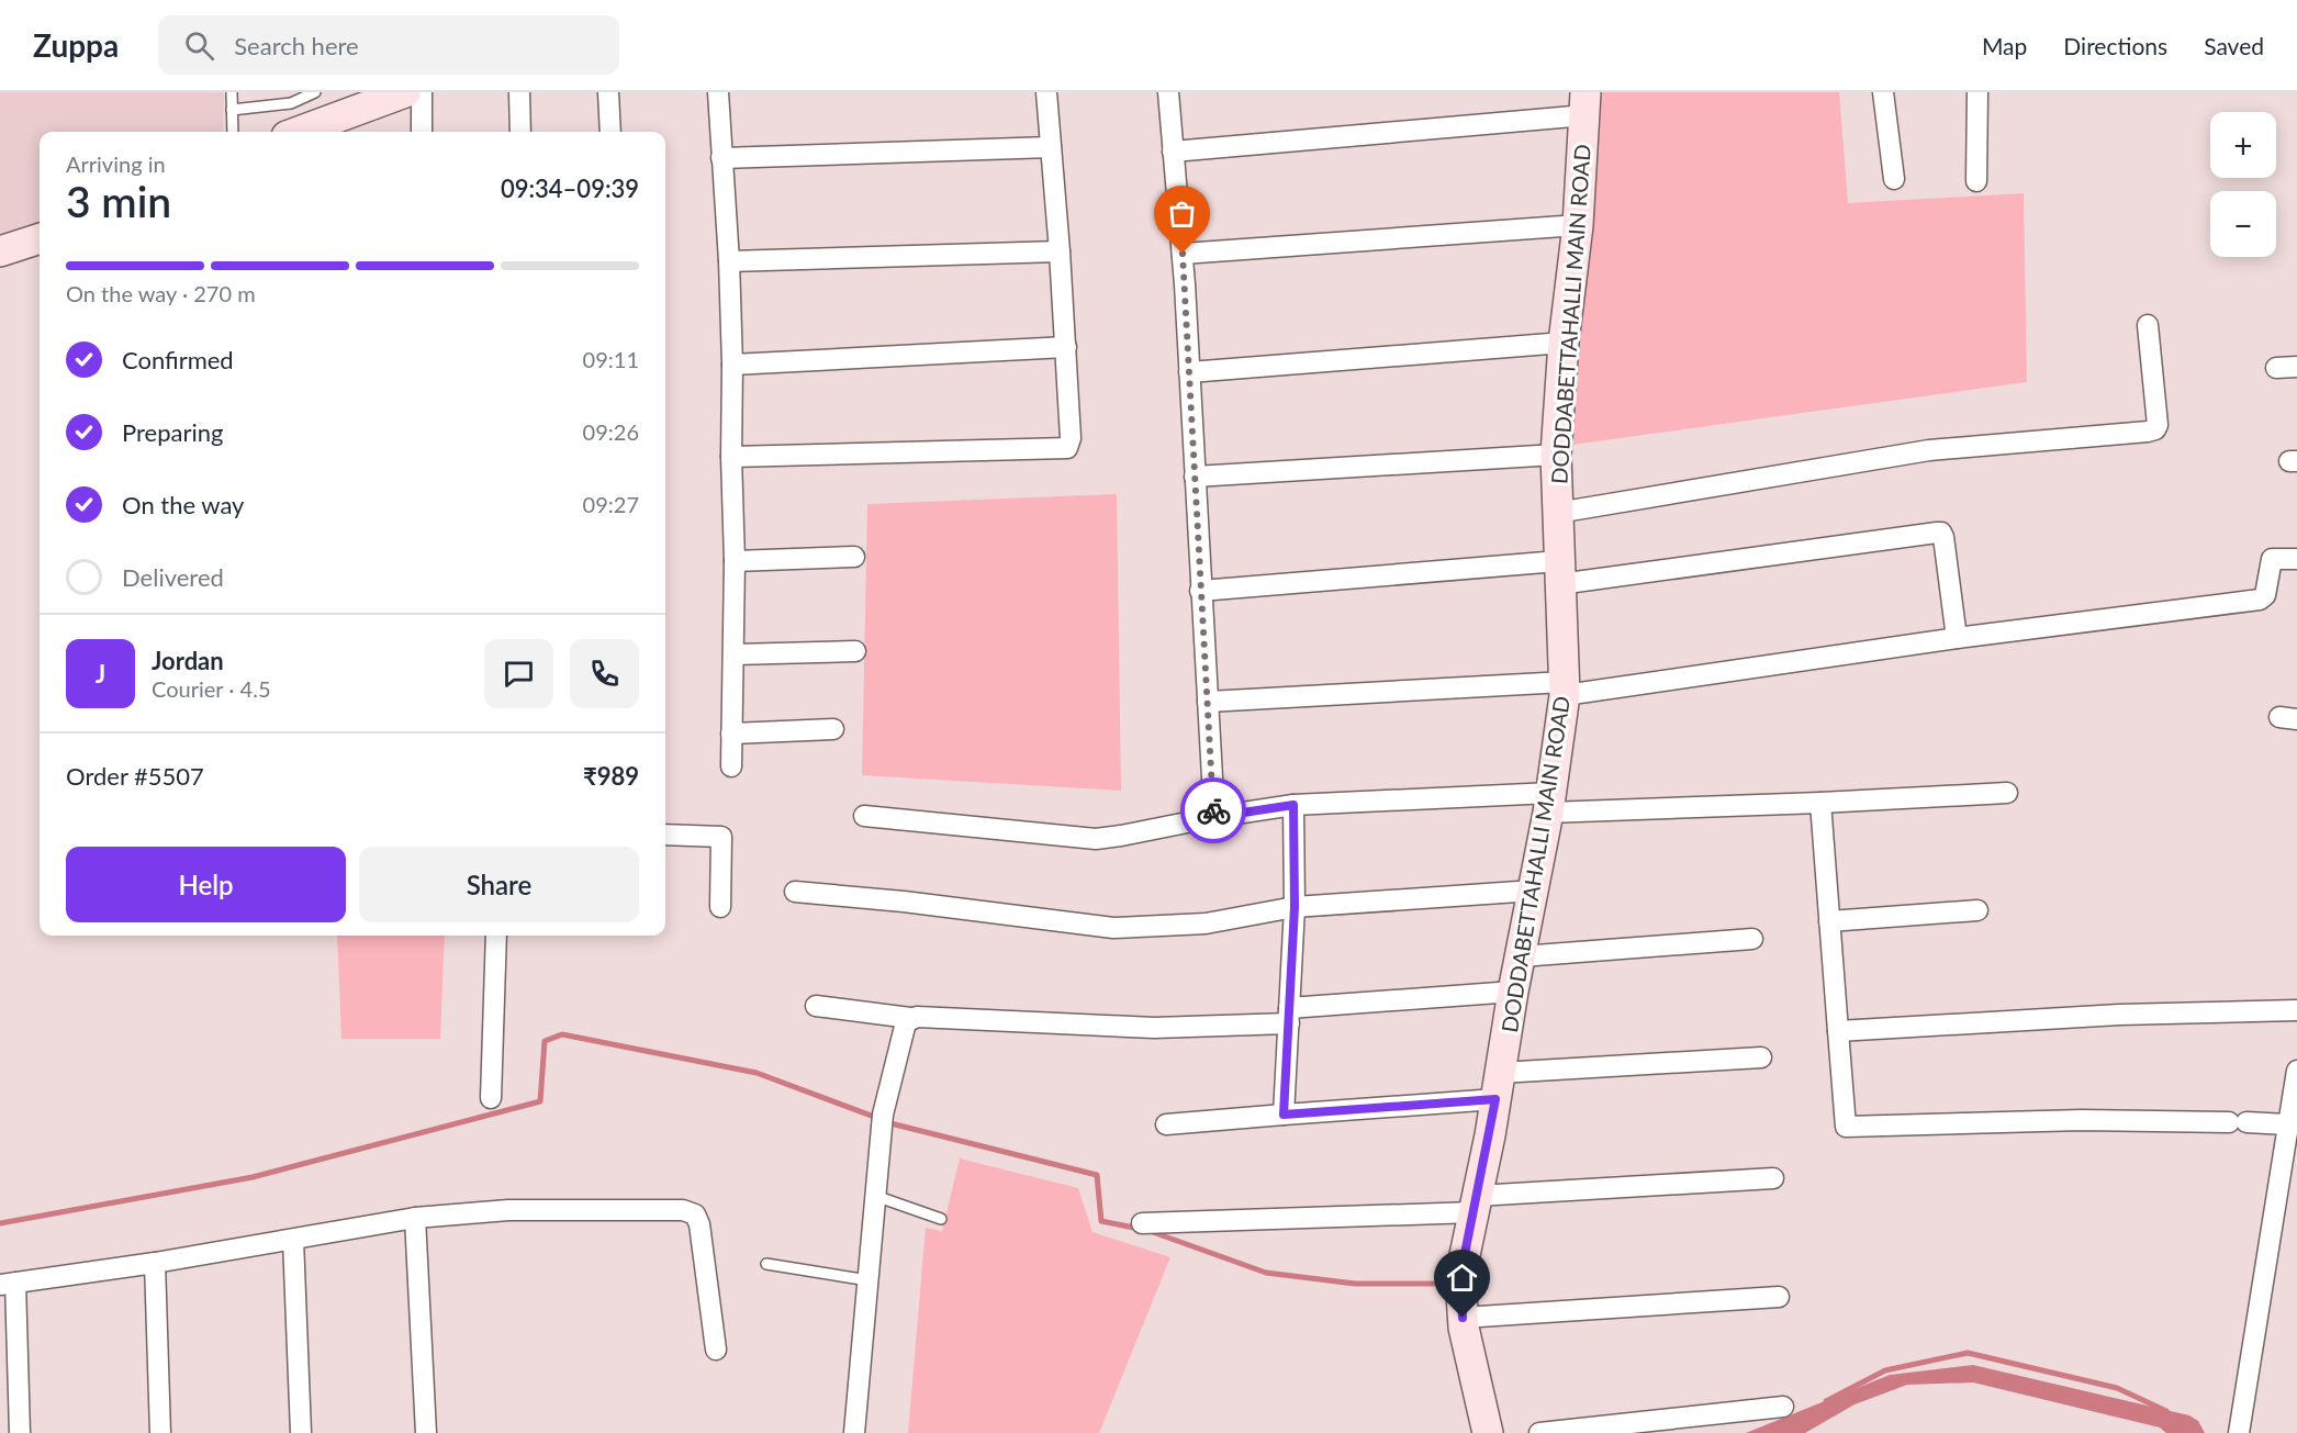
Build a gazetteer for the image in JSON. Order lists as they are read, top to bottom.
{
  "streets": {
    "street": ["DODDABETTAHALLI MAIN ROAD"]
  },
  "page": {
    "header": "Zuppa",
    "search": "Search here",
    "nav": ["Map", "Directions", "Saved"],
    "map_buttons": ["+", "−"],
    "heading": ["3 min", "Arriving in", "09:34–09:39"],
    "panel": [
      "Jordan",
      "Courier · 4.5",
      "Order #5507",
      "₹989"
    ],
    "bar": "On the way · 270 m",
    "list": [
      ["Confirmed", "09:11"],
      ["Preparing", "09:26"],
      ["On the way", "09:27"],
      "Delivered"
    ],
    "round": "J",
    "buttons": ["Help", "Share"]
  }
}
